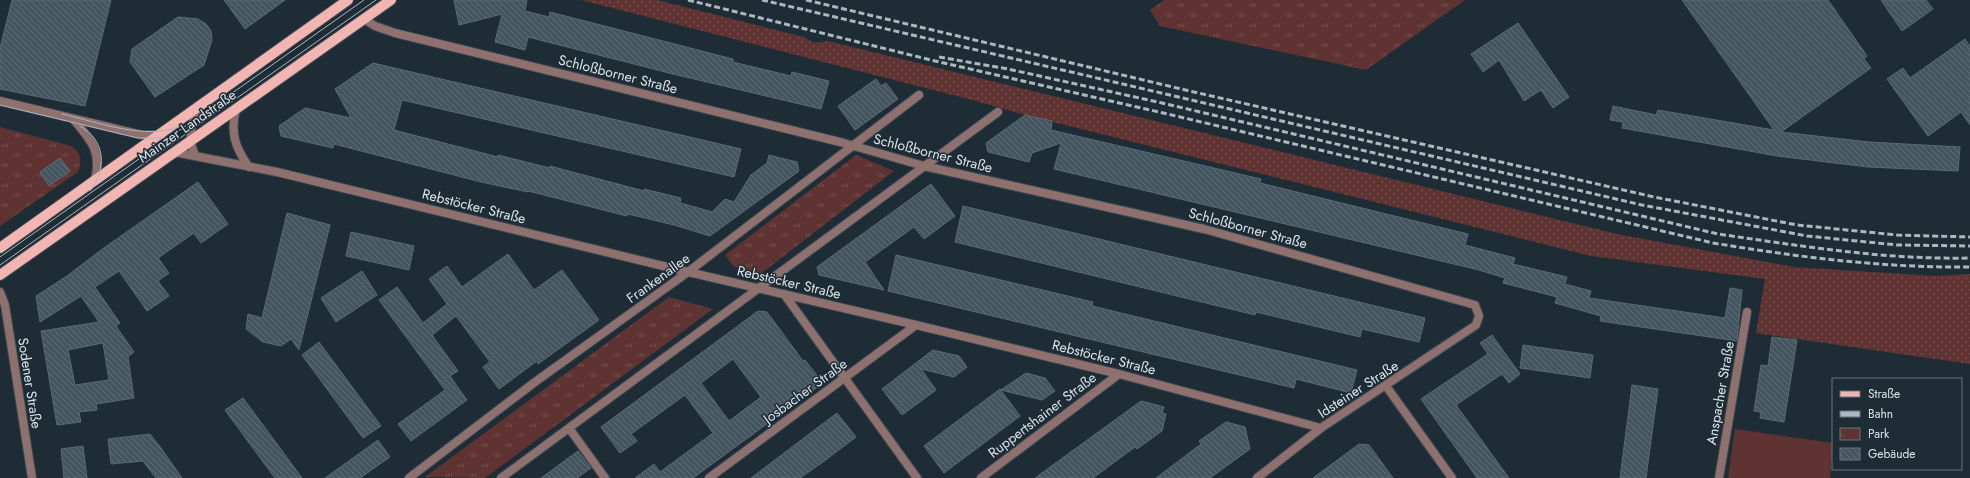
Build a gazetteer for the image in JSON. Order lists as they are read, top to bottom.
{
  "streets": {
    "main road": ["Mainzer Landstraße"],
    "street": [
      "Schloßborner Straße",
      "Rebstöcker Straße",
      "Frankenallee",
      "Sodener Straße",
      "Idsteiner Straße",
      "Josbacher Straße",
      "Anspacher Straße",
      "Ruppertshainer Straße"
    ]
  },
  "crossings": [
    ["Schloßborner Straße", "Mainzer Landstraße"],
    ["Schloßborner Straße", "Frankenallee"],
    ["Schloßborner Straße", "Idsteiner Straße"],
    ["Mainzer Landstraße", "Rebstöcker Straße"],
    ["Rebstöcker Straße", "Frankenallee"],
    ["Rebstöcker Straße", "Idsteiner Straße"],
    ["Rebstöcker Straße", "Josbacher Straße"],
    ["Rebstöcker Straße", "Ruppertshainer Straße"]
  ],
  "legend": [
    "Straße",
    "Bahn",
    "Park",
    "Gebäude"
  ]
}
